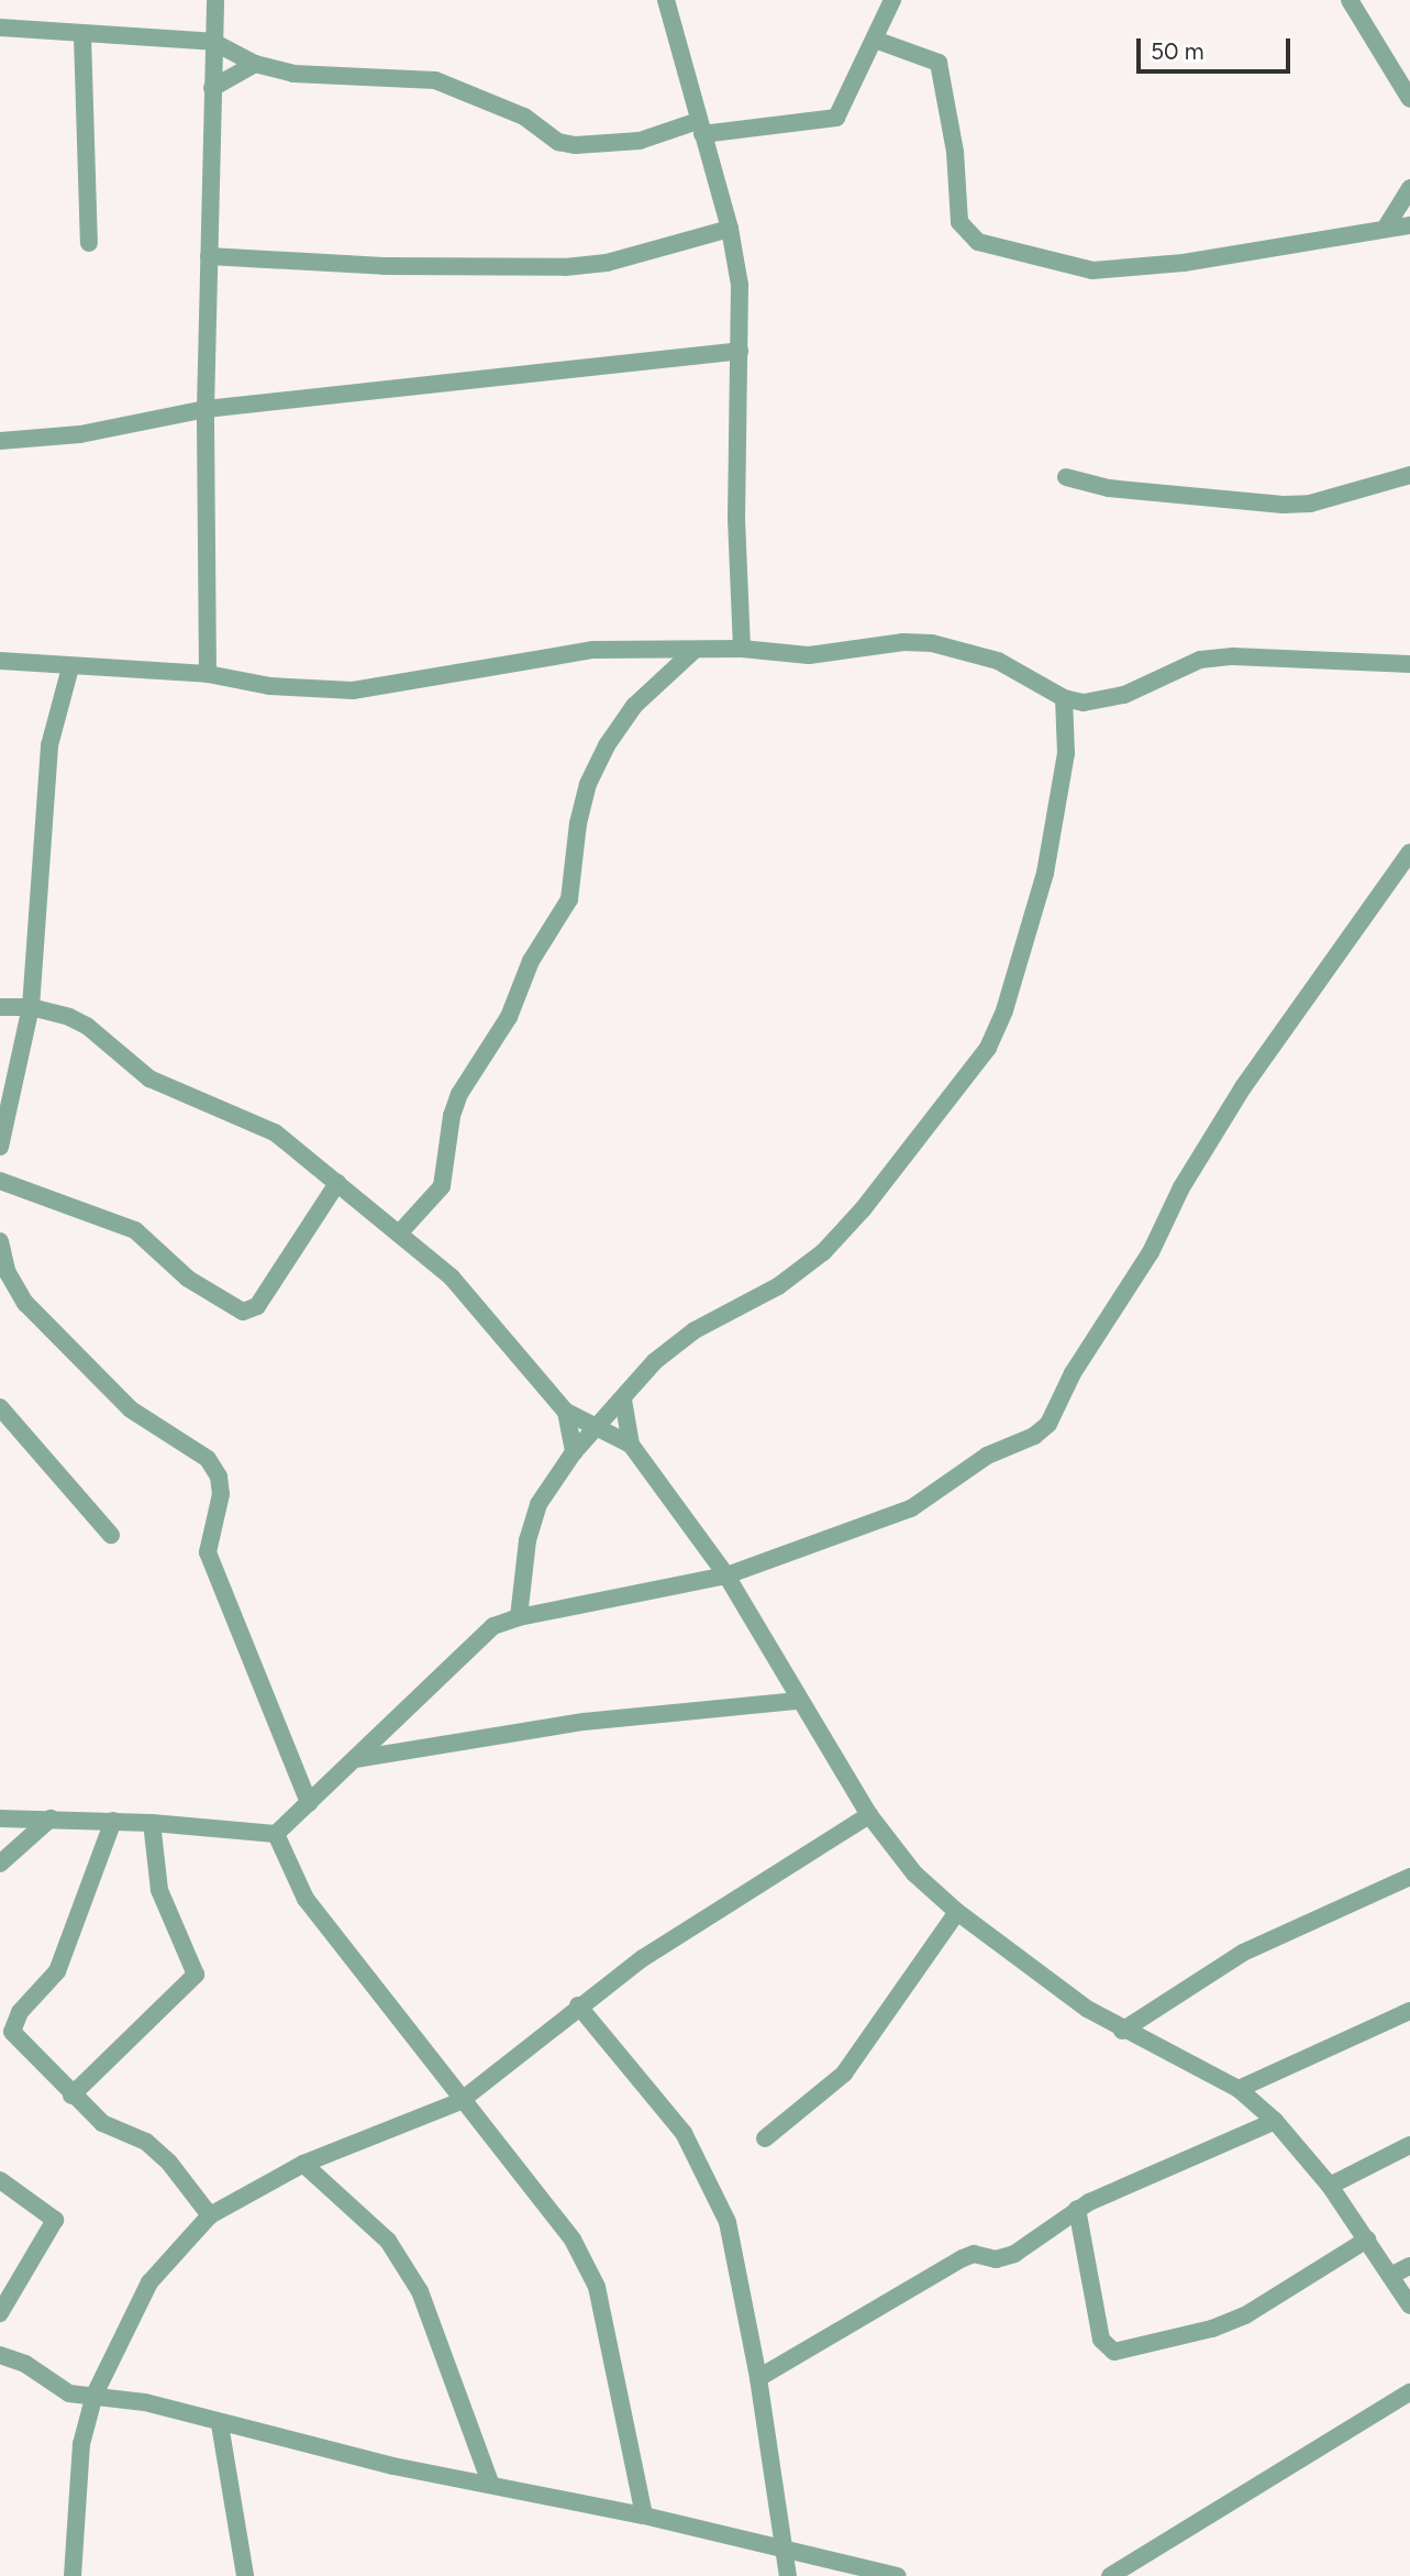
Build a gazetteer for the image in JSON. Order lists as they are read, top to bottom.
{
  "scale_bar": "50 m"
}
